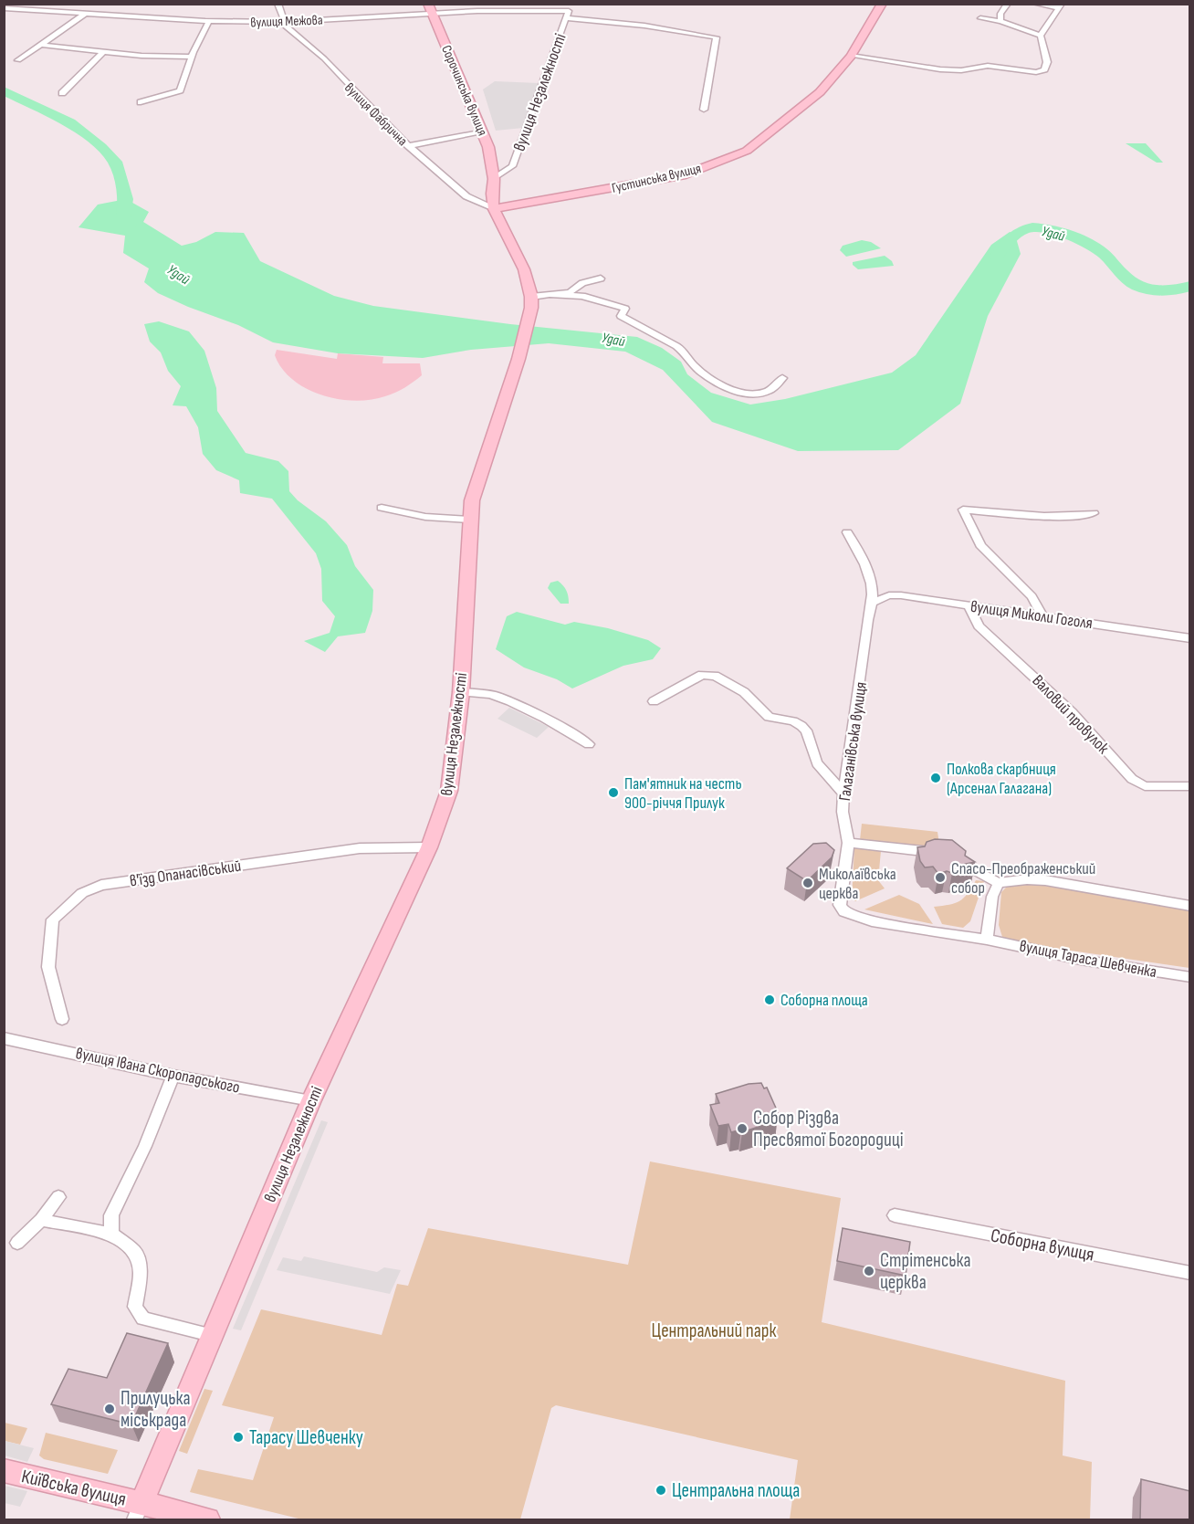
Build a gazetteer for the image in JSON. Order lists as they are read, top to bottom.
{
  "streets": {
    "main road": [
      "Сорочинська вулиця",
      "вулиця Незалежності",
      "Густинська вулиця",
      "Київська вулиця"
    ],
    "street": [
      "вулиця Межова",
      "вулиця Фабрична",
      "вулиця Миколи Гоголя",
      "Валовий провулок",
      "Галаганівська вулиця",
      "в'їзд Опанасівський",
      "вулиця Тараса Шевченка",
      "вулиця Івана Скоропадського",
      "Соборна вулиця"
    ]
  },
  "crossings": [
    ["вулиця Межова", "Сорочинська вулиця"],
    ["вулиця Межова", "вулиця Незалежності"],
    ["вулиця Межова", "вулиця Фабрична"],
    ["Сорочинська вулиця", "вулиця Незалежності"],
    ["вулиця Незалежності", "вулиця Фабрична"],
    ["вулиця Незалежності", "Густинська вулиця"],
    ["вулиця Незалежності", "в'їзд Опанасівський"],
    ["вулиця Незалежності", "вулиця Івана Скоропадського"],
    ["вулиця Незалежності", "Київська вулиця"],
    ["вулиця Фабрична", "Густинська вулиця"],
    ["вулиця Миколи Гоголя", "Валовий провулок"],
    ["вулиця Миколи Гоголя", "Галаганівська вулиця"],
    ["Галаганівська вулиця", "вулиця Тараса Шевченка"]
  ],
  "water": ["Удай"],
  "parks": ["Центральний парк"],
  "places": [
    "Полкова скарбниця (Арсенал Галагана)",
    "Пам'ятник на честь 900-річчя Прилук",
    "Спасо-Преображенський собор",
    "Миколаївська церква",
    "Соборна площа",
    "Собор Різдва Пресвятої Богородиці",
    "Стрітенська церква",
    "Прилуцька міськрада",
    "Тарасу Шевченку",
    "Центральна площа"
  ]
}
